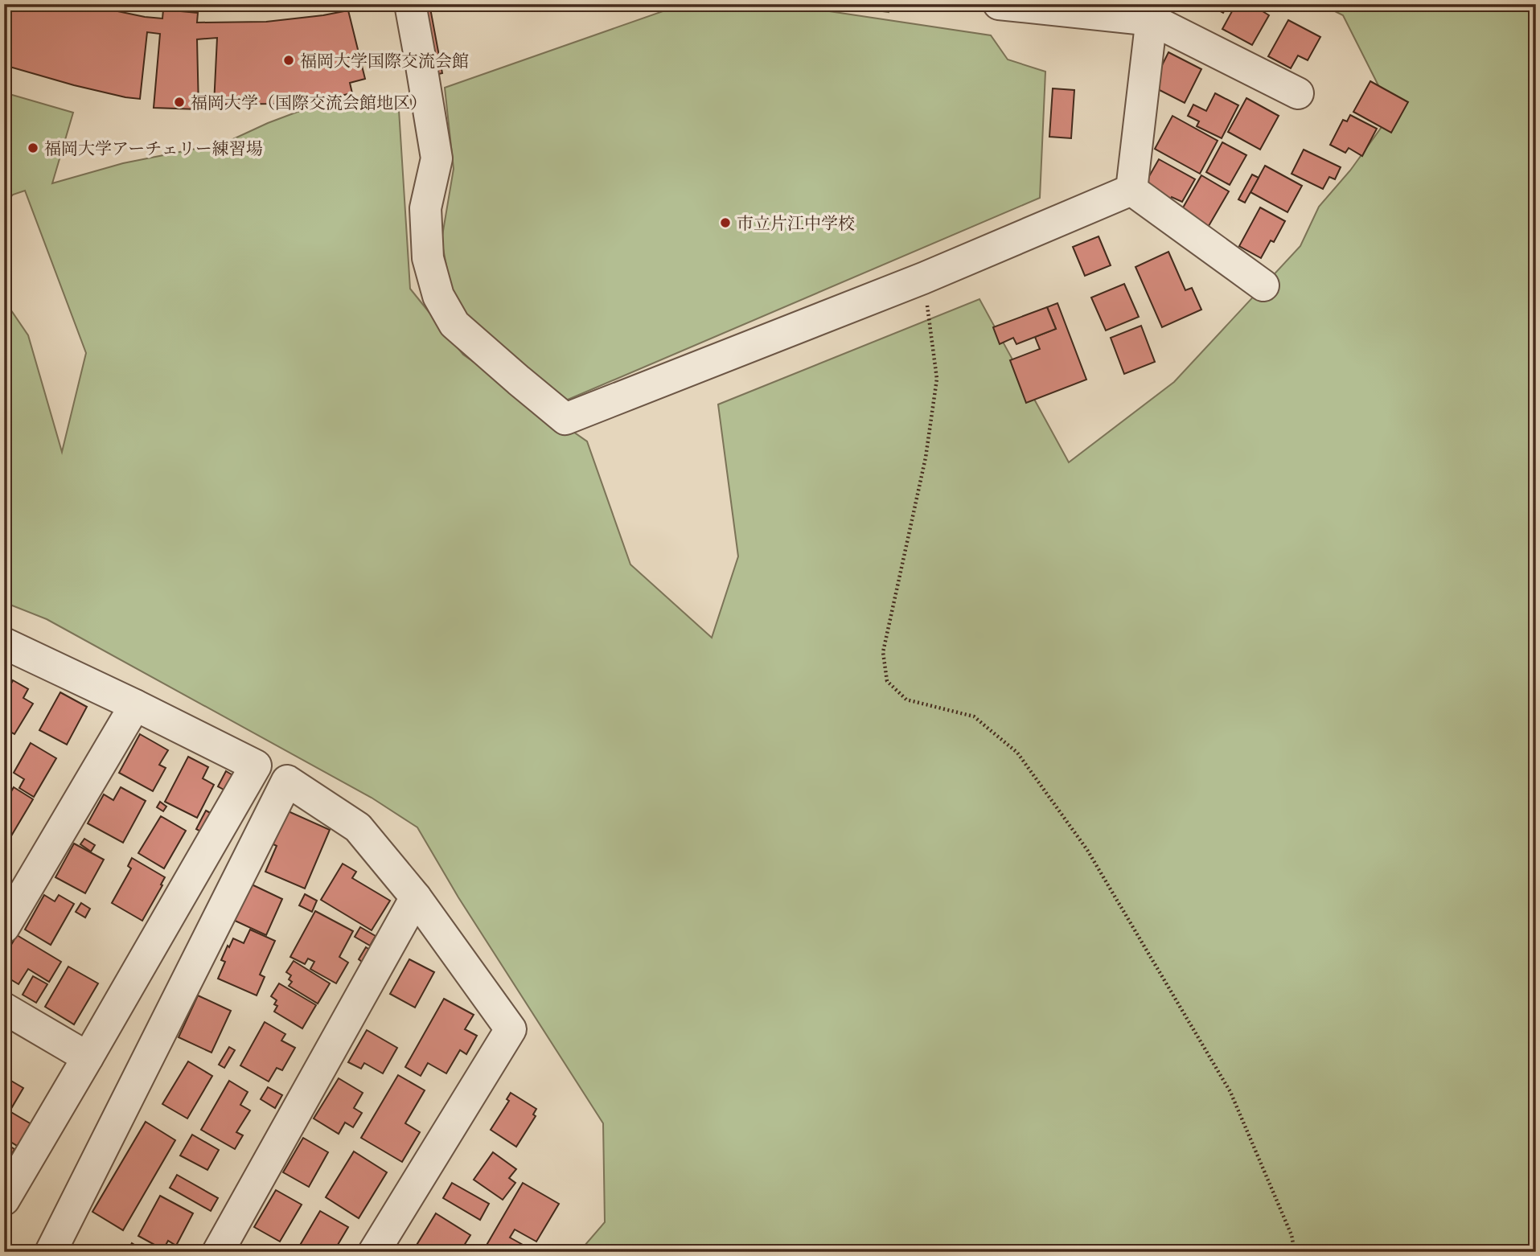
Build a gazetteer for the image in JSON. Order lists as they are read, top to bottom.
{
  "places": [
    "福岡大学国際交流会館",
    "福岡大学（国際交流会館地区）",
    "福岡大学アーチェリー練習場",
    "市立片江中学校"
  ]
}
